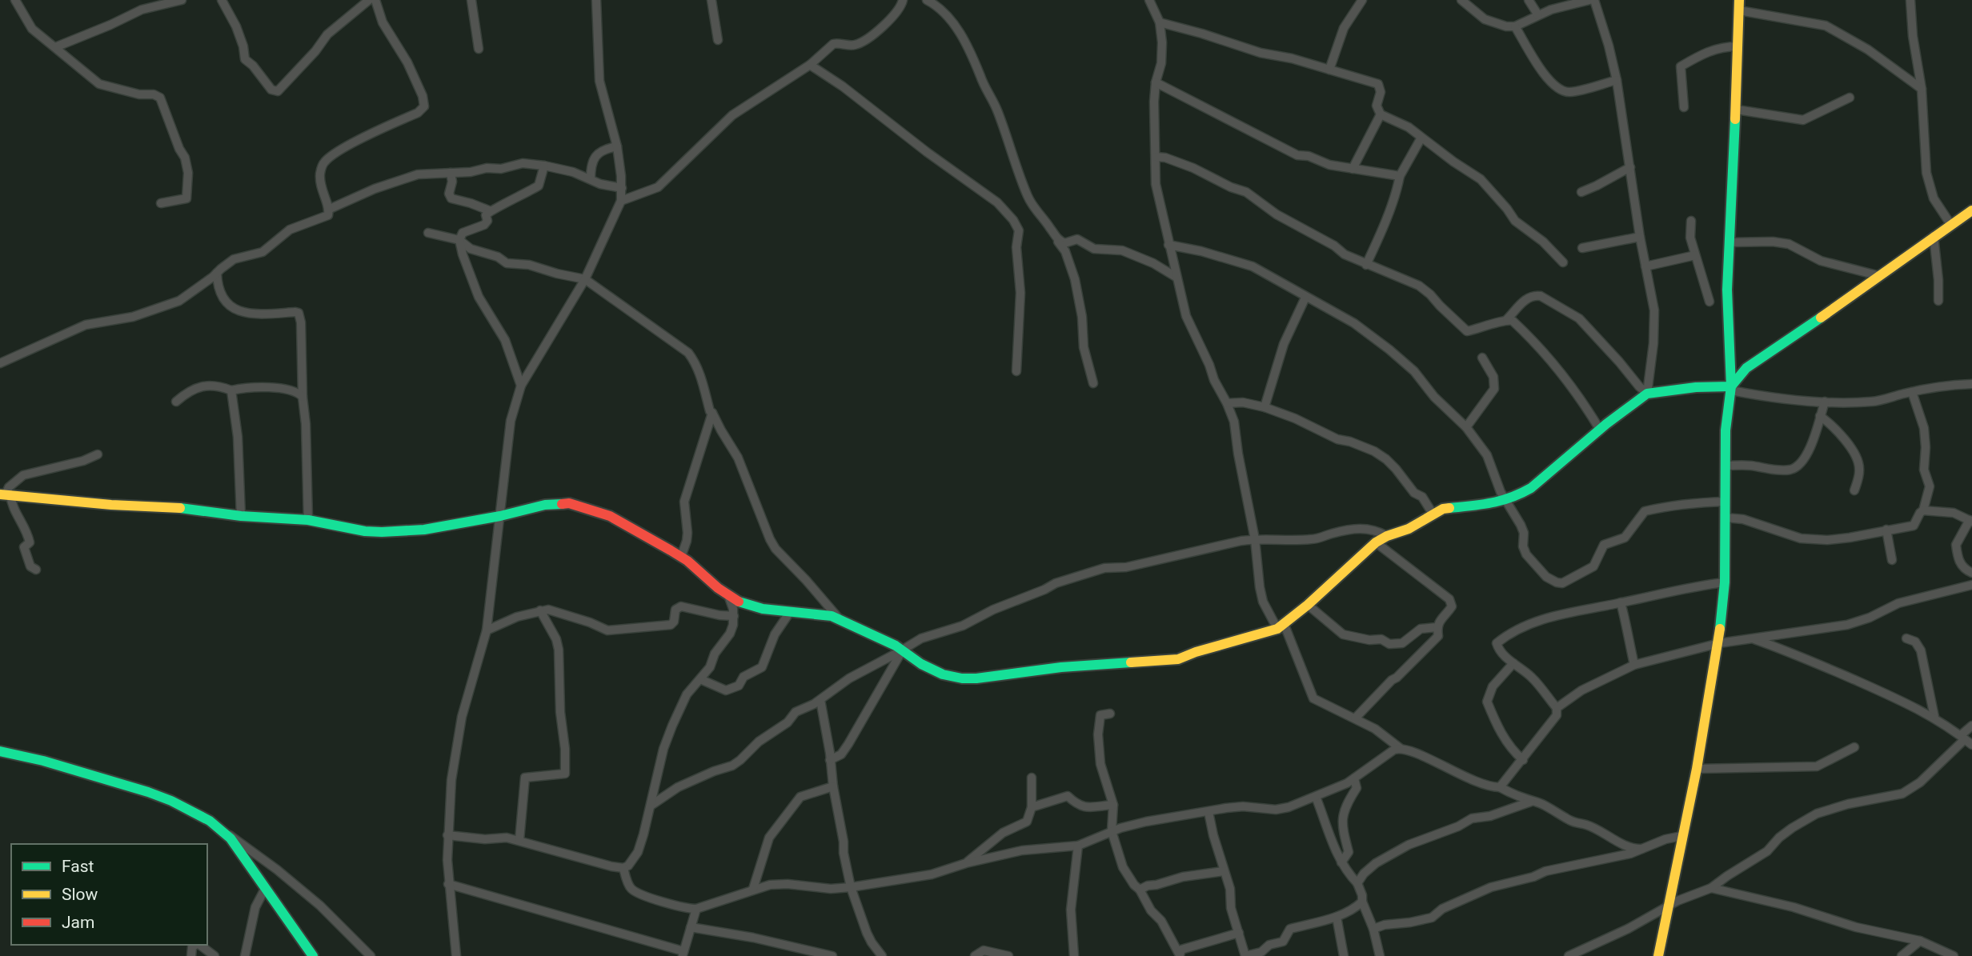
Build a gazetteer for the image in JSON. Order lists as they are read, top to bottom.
{
  "legend": ["Fast", "Slow", "Jam"]
}
